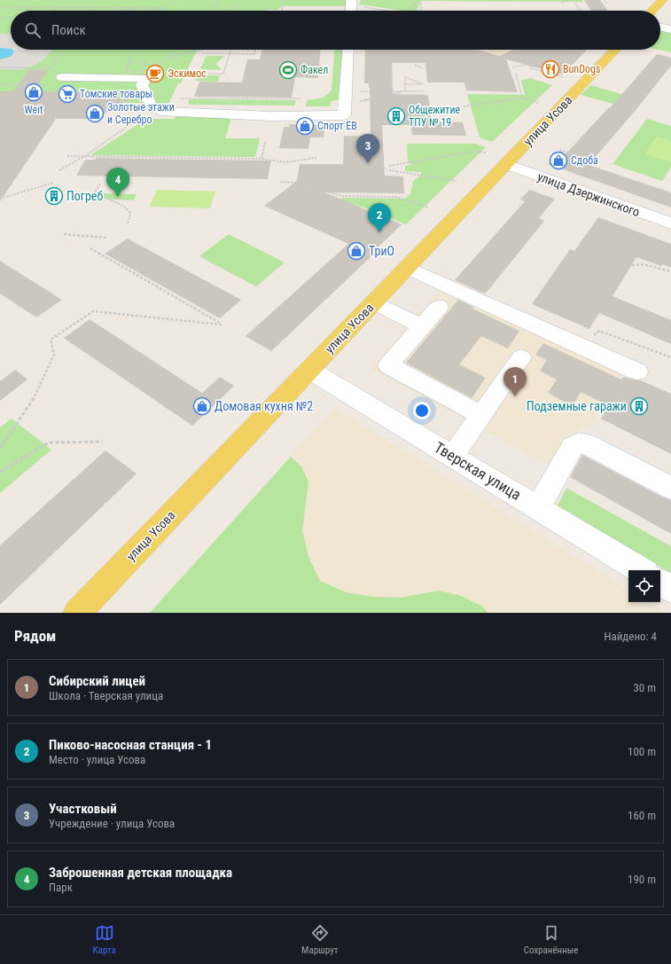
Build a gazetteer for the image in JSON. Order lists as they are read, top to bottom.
{
  "streets": {
    "main road": ["улица Усова"],
    "street": ["улица Дзержинского", "Тверская улица"]
  },
  "crossings": [
    ["улица Усова", "улица Дзержинского"],
    ["улица Усова", "Тверская улица"]
  ],
  "places": {
    "restaurant": ["BunDogs"],
    "sports": ["Факел"],
    "cafe": ["Эскимос"],
    "shop": [
      "Weit",
      "Золотые этажи и Серебро",
      "Спорт ЕВ",
      "Сдоба",
      "ТриО",
      "Домовая кухня №2"
    ],
    "supermarket": ["Томские товары"],
    "building": ["Общежитие ТПУ № 19", "Погреб", "Подземные гаражи"]
  },
  "page": {
    "search": "Поиск",
    "pins": [
      "3",
      "4",
      "2",
      "1"
    ],
    "heading": ["Рядом", "Найдено: 4"],
    "list": [
      {
        "mark": "1",
        "name": "Сибирский лицей",
        "note": "Школа · Тверская улица",
        "value": "30 m"
      },
      {
        "mark": "2",
        "name": "Пиково-насосная станция - 1",
        "note": "Место · улица Усова",
        "value": "100 m"
      },
      {
        "mark": "3",
        "name": "Участковый",
        "note": "Учреждение · улица Усова",
        "value": "160 m"
      },
      {
        "mark": "4",
        "name": "Заброшенная детская площадка",
        "note": "Парк",
        "value": "190 m"
      }
    ],
    "nav": ["Карта", "Маршрут", "Сохранённые"]
  }
}
